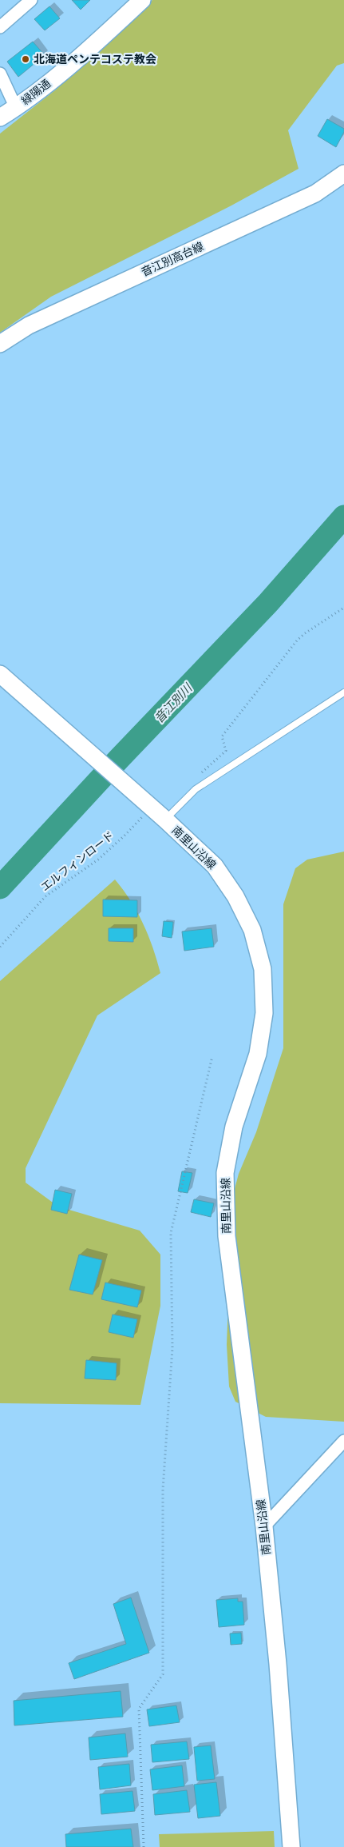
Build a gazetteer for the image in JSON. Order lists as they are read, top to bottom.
{
  "streets": {
    "street": ["緑陽通", "音江別高台線", "南里山沿線"],
    "path": ["エルフィンロード"]
  },
  "crossings": [
    ["南里山沿線", "エルフィンロード"]
  ],
  "water": ["音江別川"],
  "places": ["北海道ペンテコステ教会"]
}
